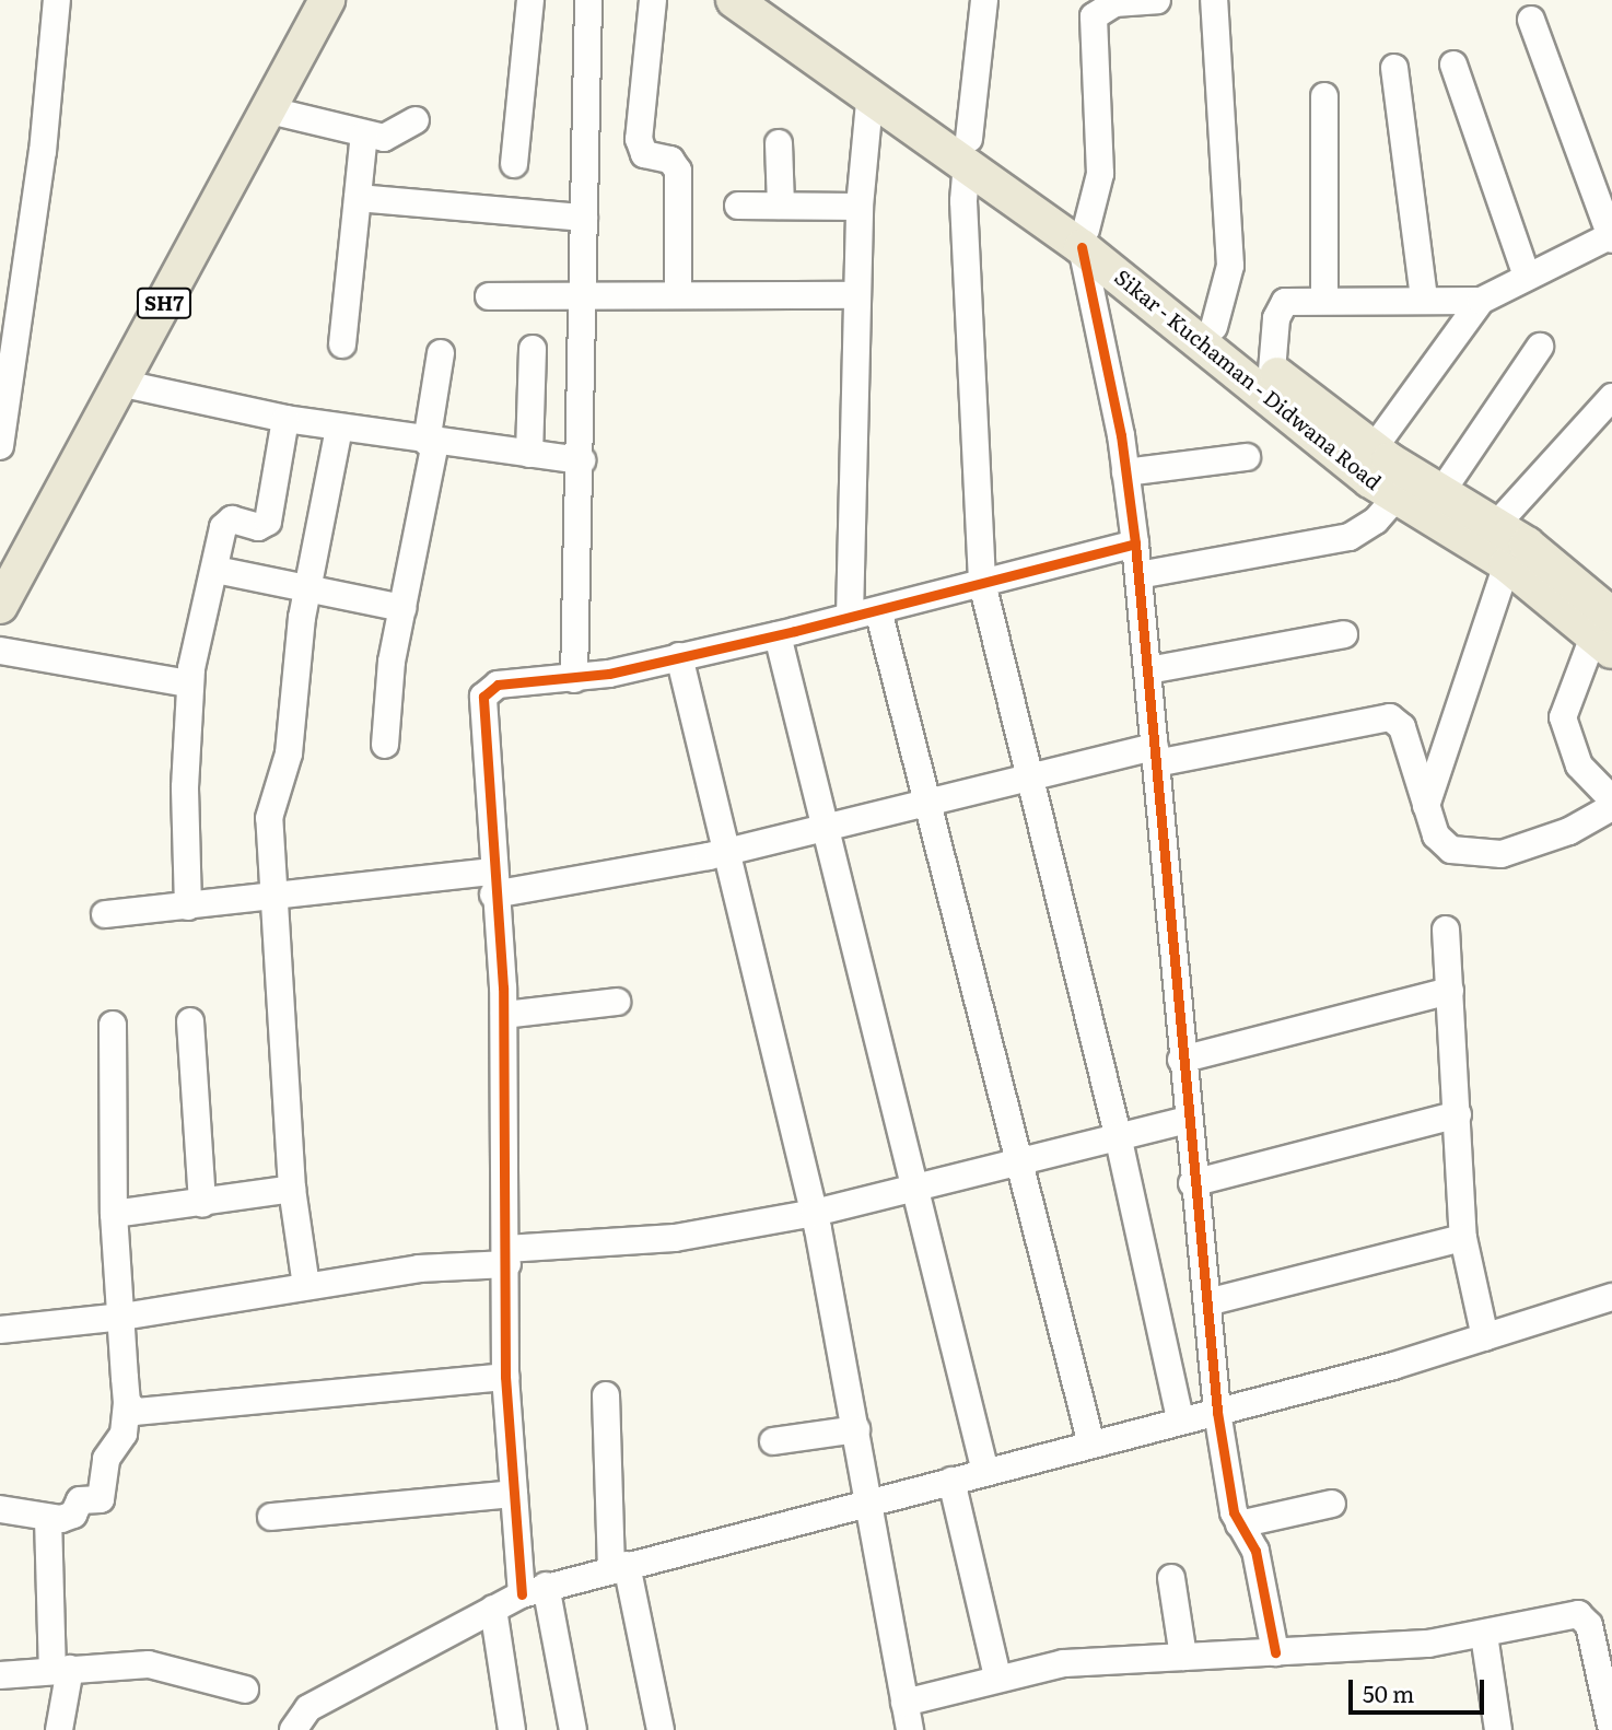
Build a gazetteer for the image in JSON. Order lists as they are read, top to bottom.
{
  "streets": {
    "main road": ["SH7", "Sikar - Kuchaman - Didwana Road"]
  },
  "scale_bar": "50 m"
}
